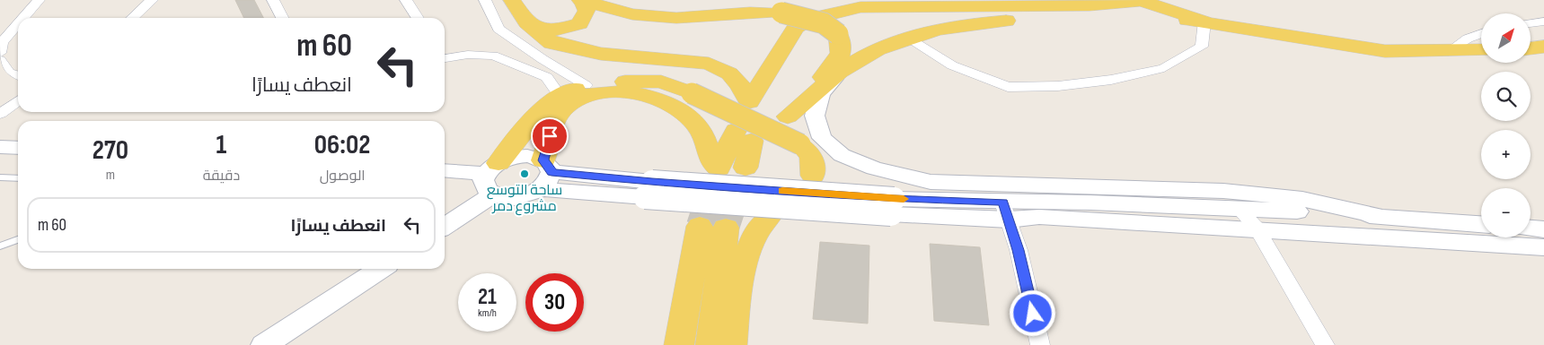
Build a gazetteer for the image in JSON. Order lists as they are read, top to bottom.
{
  "places": ["ساحة التوسع مشروع دمر"],
  "north": "top right",
  "page": {
    "map_buttons": ["+", "−"],
    "turn": ["60 m", "انعطف يسارًا"],
    "eta": [
      "06:02",
      "الوصول",
      "1",
      "دقيقة",
      "270",
      "m"
    ],
    "list": [
      {
        "name": "انعطف يسارًا",
        "value": "60 m"
      }
    ],
    "speed": "21 km/h",
    "limit": "30"
  }
}
